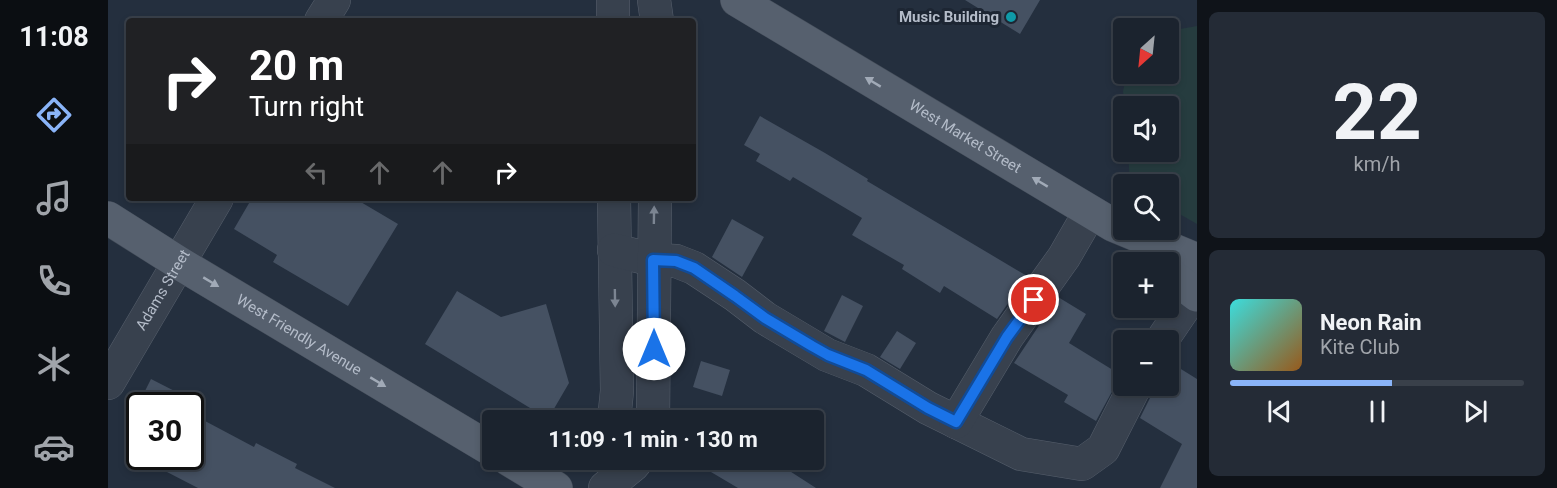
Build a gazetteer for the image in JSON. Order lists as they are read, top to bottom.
{
  "streets": {
    "main road": ["West Market Street", "West Friendly Avenue"],
    "street": ["Adams Street"]
  },
  "crossings": [
    ["Adams Street", "West Friendly Avenue"]
  ],
  "one_way": ["West Market Street", "West Friendly Avenue"],
  "places": ["Music Building"],
  "north": "bottom left",
  "page": {
    "tabs": "11:08",
    "tile": ["22", "km/h"],
    "map_buttons": ["+", "−"],
    "turn": ["20 m", "Turn right"],
    "song": ["Neon Rain", "Kite Club"],
    "limit": "30",
    "trip": "11:09 · 1 min · 130 m"
  }
}
